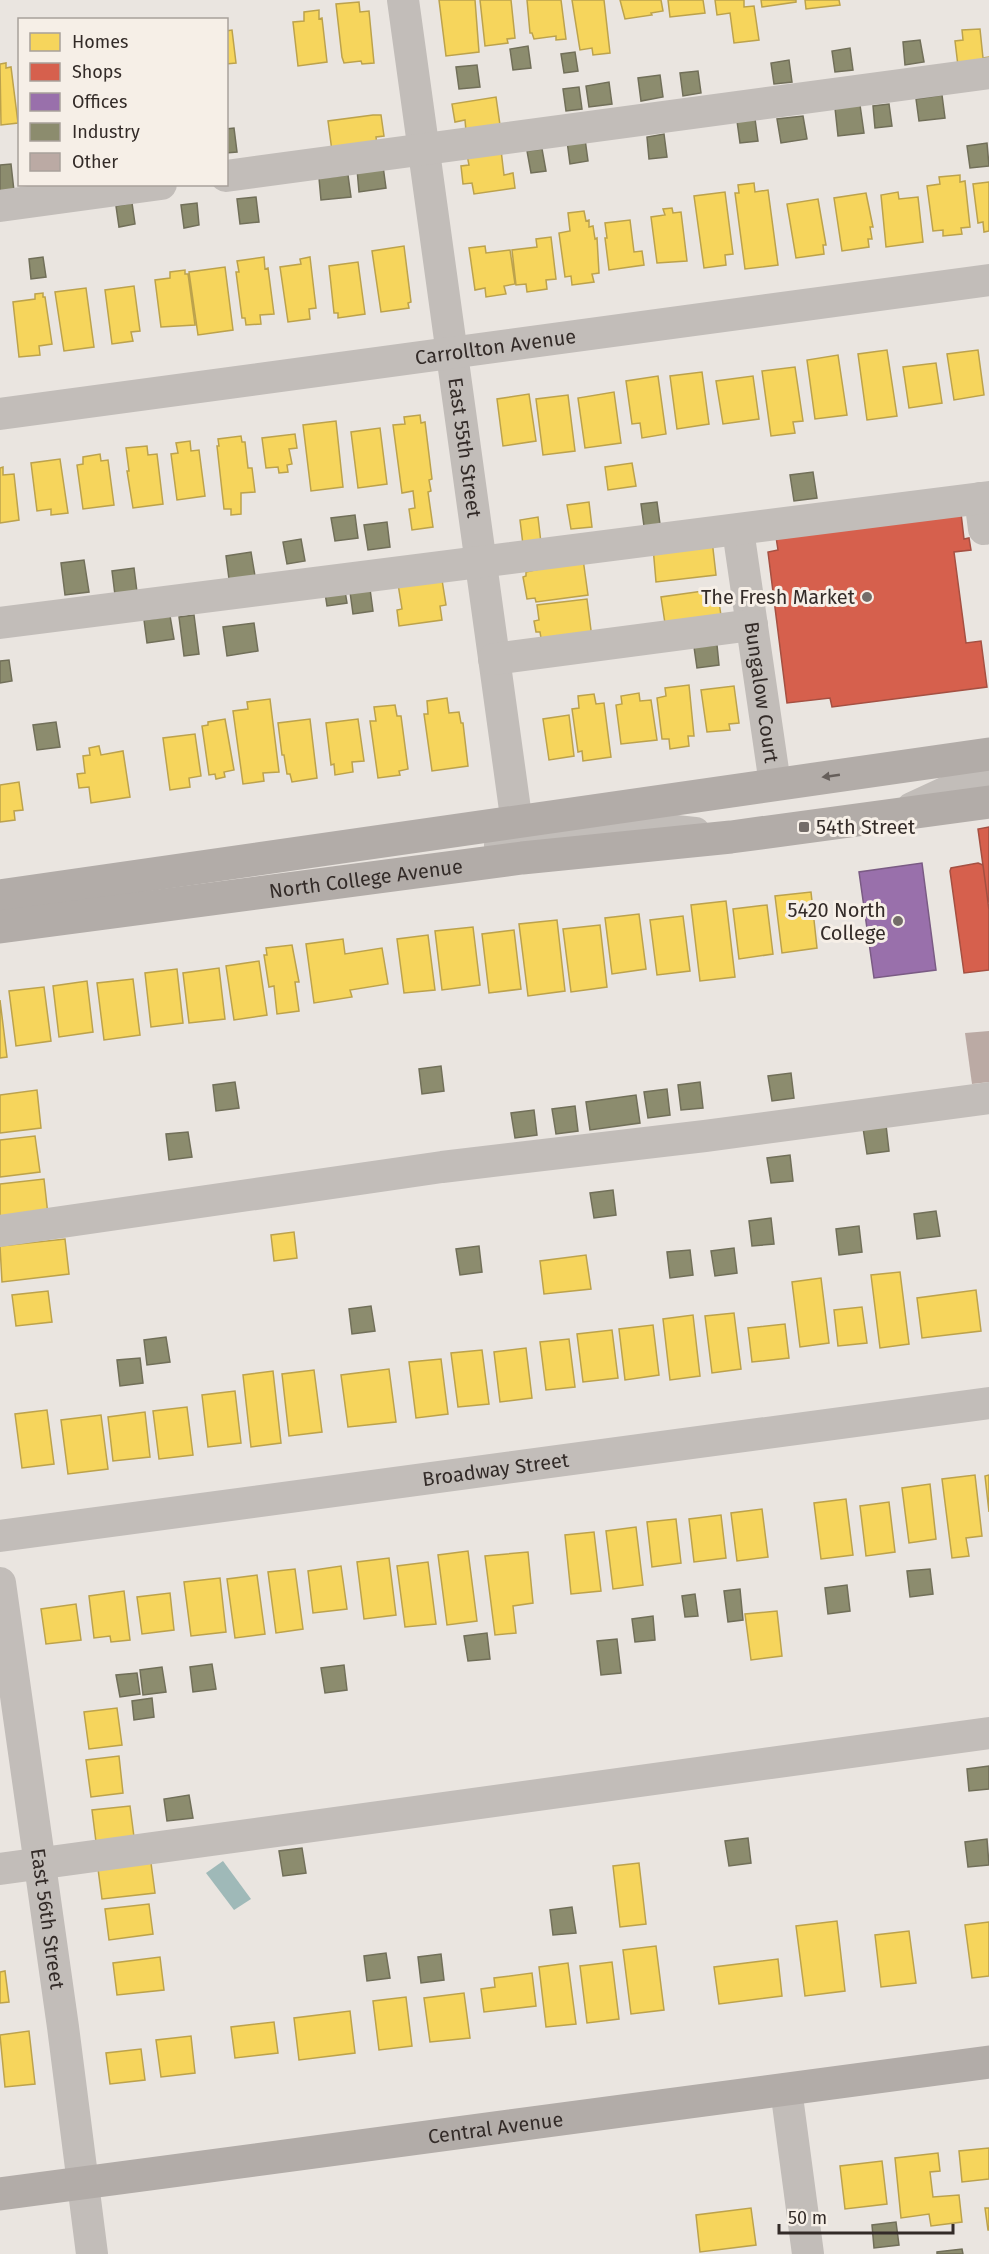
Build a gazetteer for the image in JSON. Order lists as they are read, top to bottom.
{
  "streets": {
    "main road": ["North College Avenue", "Central Avenue"],
    "street": [
      "Carrollton Avenue",
      "East 55th Street",
      "Bungalow Court",
      "Broadway Street",
      "East 56th Street"
    ]
  },
  "crossings": [
    ["Carrollton Avenue", "East 55th Street"],
    ["East 55th Street", "North College Avenue"],
    ["Bungalow Court", "North College Avenue"],
    ["East 56th Street", "Central Avenue"]
  ],
  "places": {
    "other": ["The Fresh Market", "5420 North College"],
    "transit": ["54th Street"]
  },
  "legend": [
    "Homes",
    "Shops",
    "Offices",
    "Industry",
    "Other"
  ],
  "scale_bar": "50 m"
}
